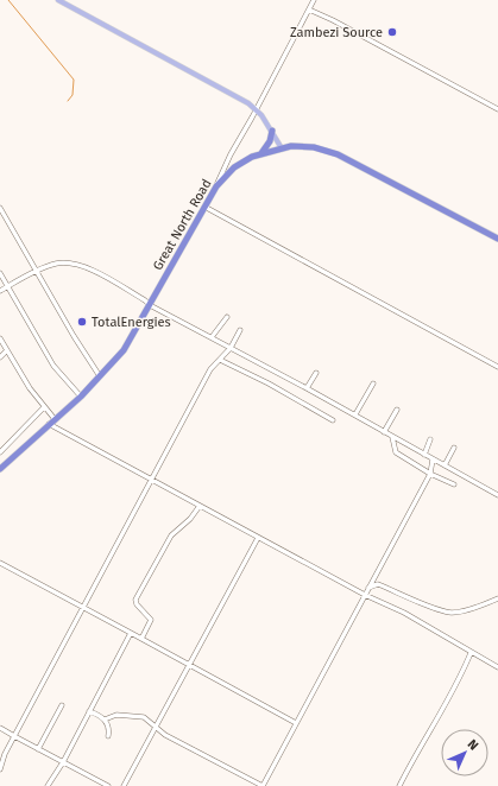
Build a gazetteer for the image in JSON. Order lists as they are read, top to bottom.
{
  "streets": {
    "highway": ["Great North Road"]
  },
  "places": ["Zambezi Source", "TotalEnergies"],
  "north": "top right"
}
